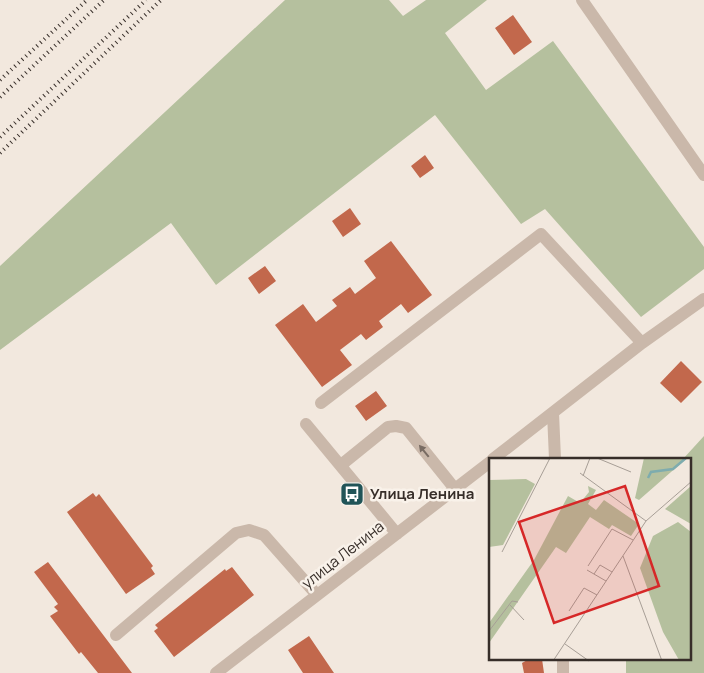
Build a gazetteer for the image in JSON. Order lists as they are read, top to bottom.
{
  "streets": {
    "street": ["улица Ленина"]
  },
  "places": {
    "bus stop": ["Улица Ленина"]
  }
}
